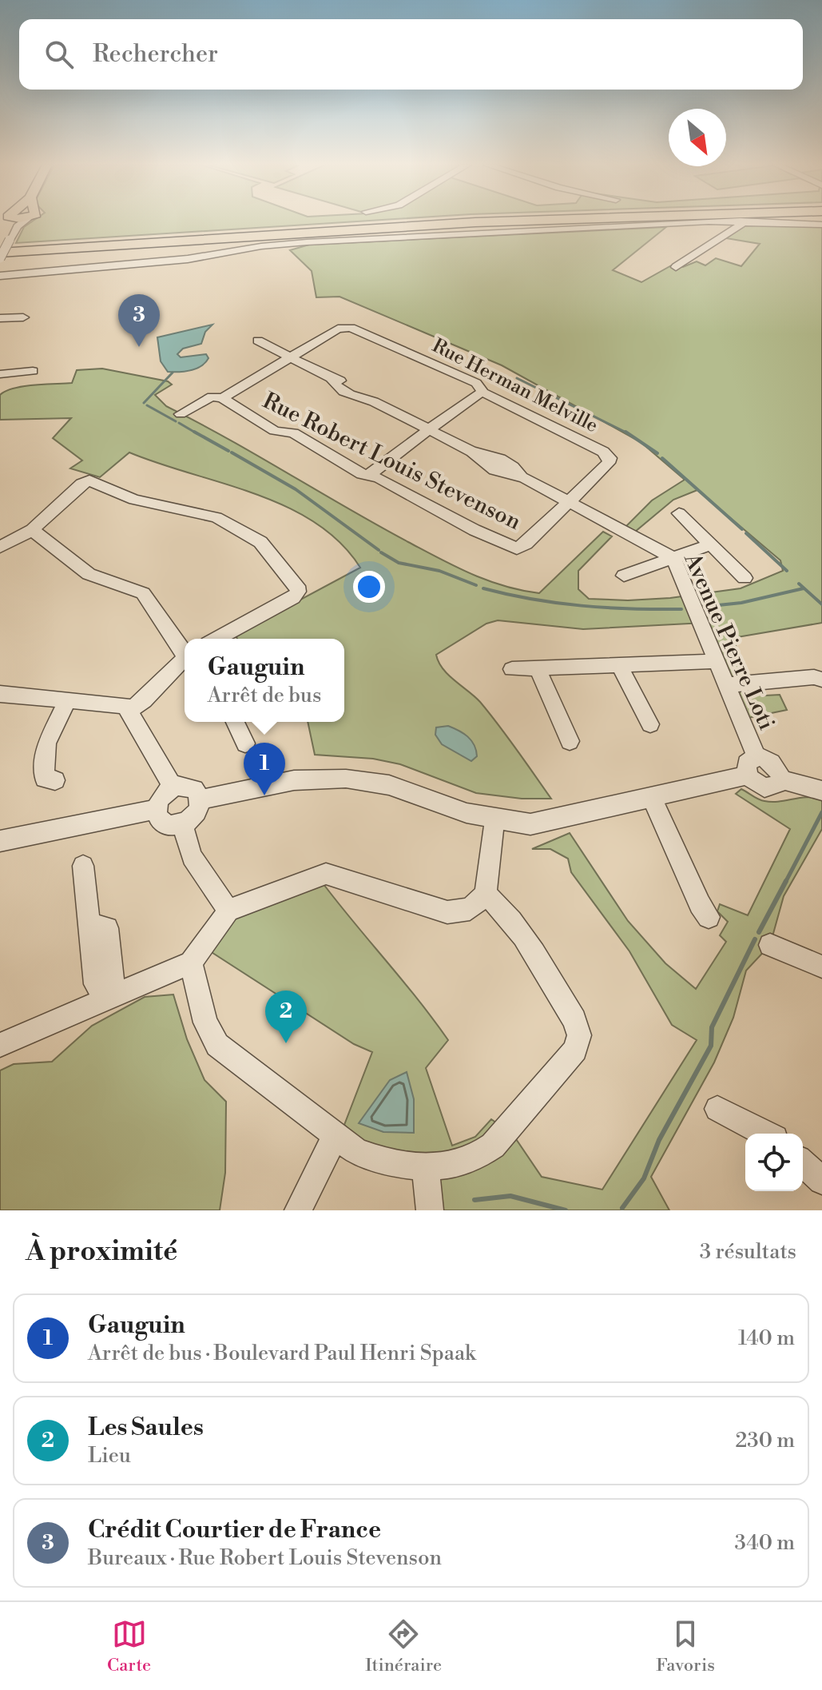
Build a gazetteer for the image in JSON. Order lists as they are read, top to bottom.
{
  "streets": {
    "street": ["Rue Herman Melville", "Rue Robert Louis Stevenson", "Avenue Pierre Loti"]
  },
  "crossings": [
    ["Rue Herman Melville", "Rue Robert Louis Stevenson"],
    ["Rue Herman Melville", "Avenue Pierre Loti"],
    ["Rue Robert Louis Stevenson", "Avenue Pierre Loti"]
  ],
  "north": "bottom right",
  "page": {
    "search": "Rechercher",
    "pins": ["3", "1", "2"],
    "popup": ["Gauguin", "Arrêt de bus"],
    "heading": ["À proximité", "3 résultats"],
    "list": [
      {
        "mark": "1",
        "name": "Gauguin",
        "note": "Arrêt de bus · Boulevard Paul Henri Spaak",
        "value": "140 m"
      },
      {
        "mark": "2",
        "name": "Les Saules",
        "note": "Lieu",
        "value": "230 m"
      },
      {
        "mark": "3",
        "name": "Crédit Courtier de France",
        "note": "Bureaux · Rue Robert Louis Stevenson",
        "value": "340 m"
      }
    ],
    "nav": ["Carte", "Itinéraire", "Favoris"]
  }
}
